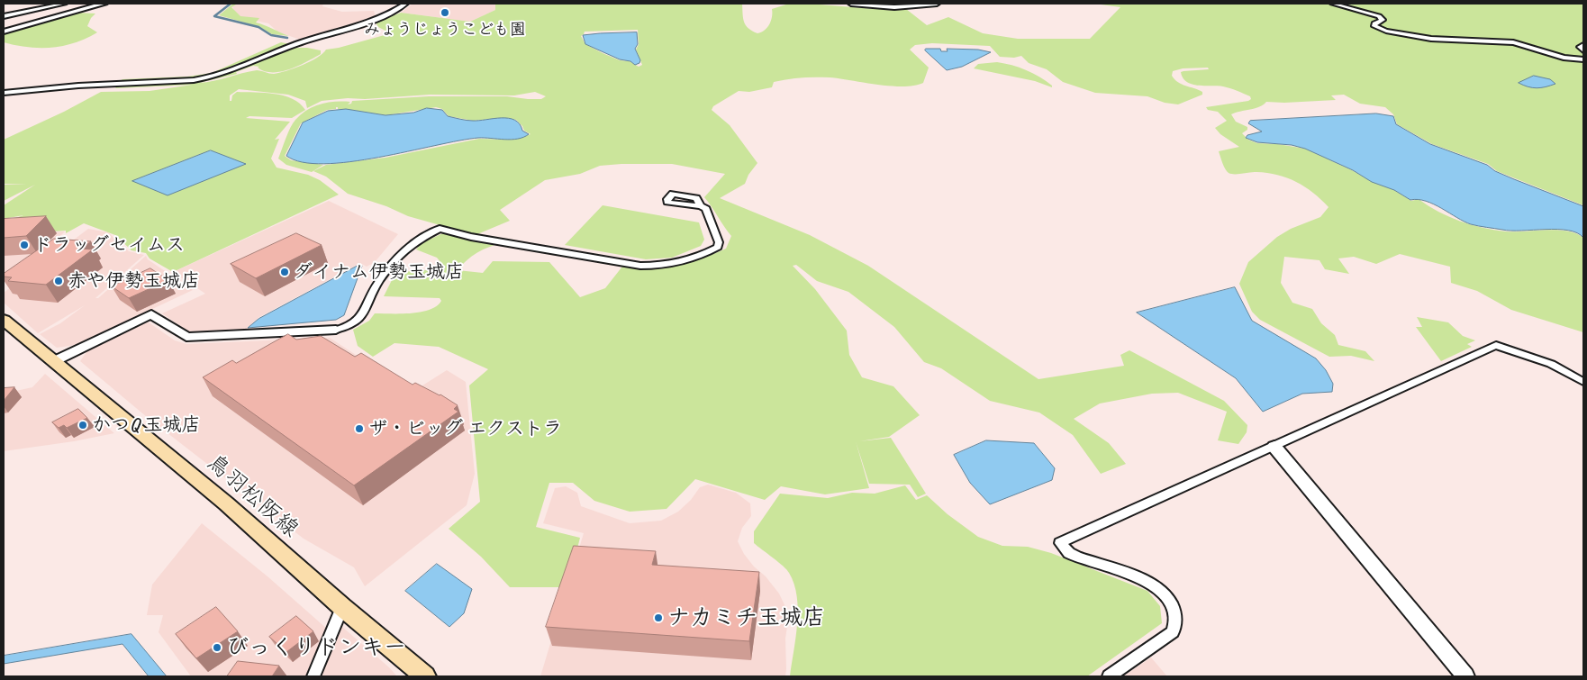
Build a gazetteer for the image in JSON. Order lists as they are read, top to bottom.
{
  "streets": {
    "main road": ["鳥羽松阪線"]
  },
  "places": [
    "みょうじょうこども園",
    "ドラッグセイムス",
    "ダイナム伊勢玉城店",
    "赤や伊勢玉城店",
    "かつQ 玉城店",
    "ザ・ビッグ エクストラ",
    "ナカミチ玉城店",
    "びっくりドンキー"
  ]
}
